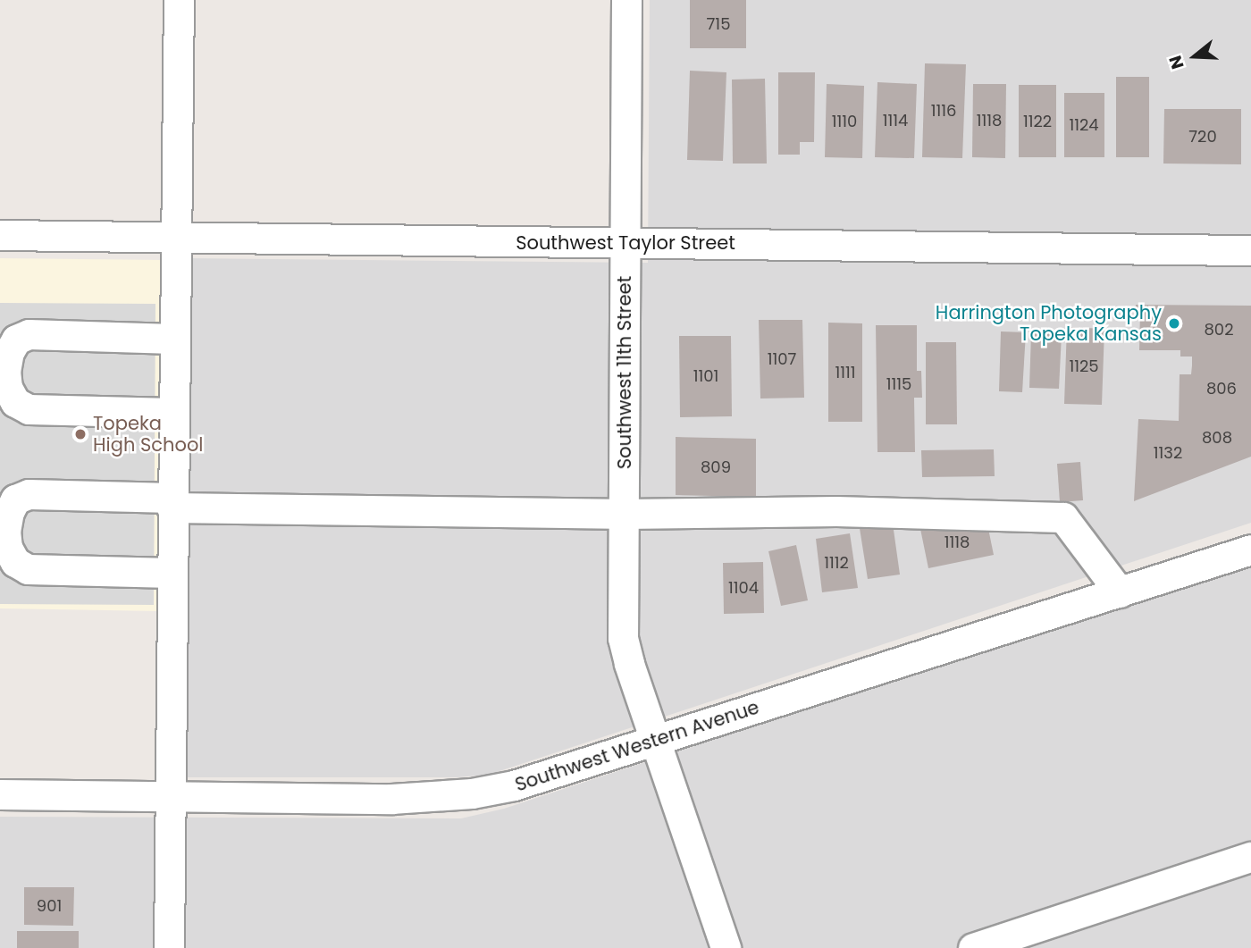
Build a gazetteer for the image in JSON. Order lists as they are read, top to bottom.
{
  "streets": {
    "street": ["Southwest Taylor Street", "Southwest 11th Street", "Southwest Western Avenue"]
  },
  "crossings": [
    ["Southwest Taylor Street", "Southwest 11th Street"],
    ["Southwest 11th Street", "Southwest Western Avenue"]
  ],
  "places": ["Harrington Photography Topeka Kansas", "Topeka High School"],
  "house_numbers": [
    "715",
    "1116",
    "1114",
    "1118",
    "1110",
    "1122",
    "1124",
    "720",
    "802",
    "1107",
    "1125",
    "1111",
    "1101",
    "1115",
    "806",
    "808",
    "1132",
    "809",
    "1118",
    "1112",
    "1104",
    "901"
  ],
  "north": "left"
}
